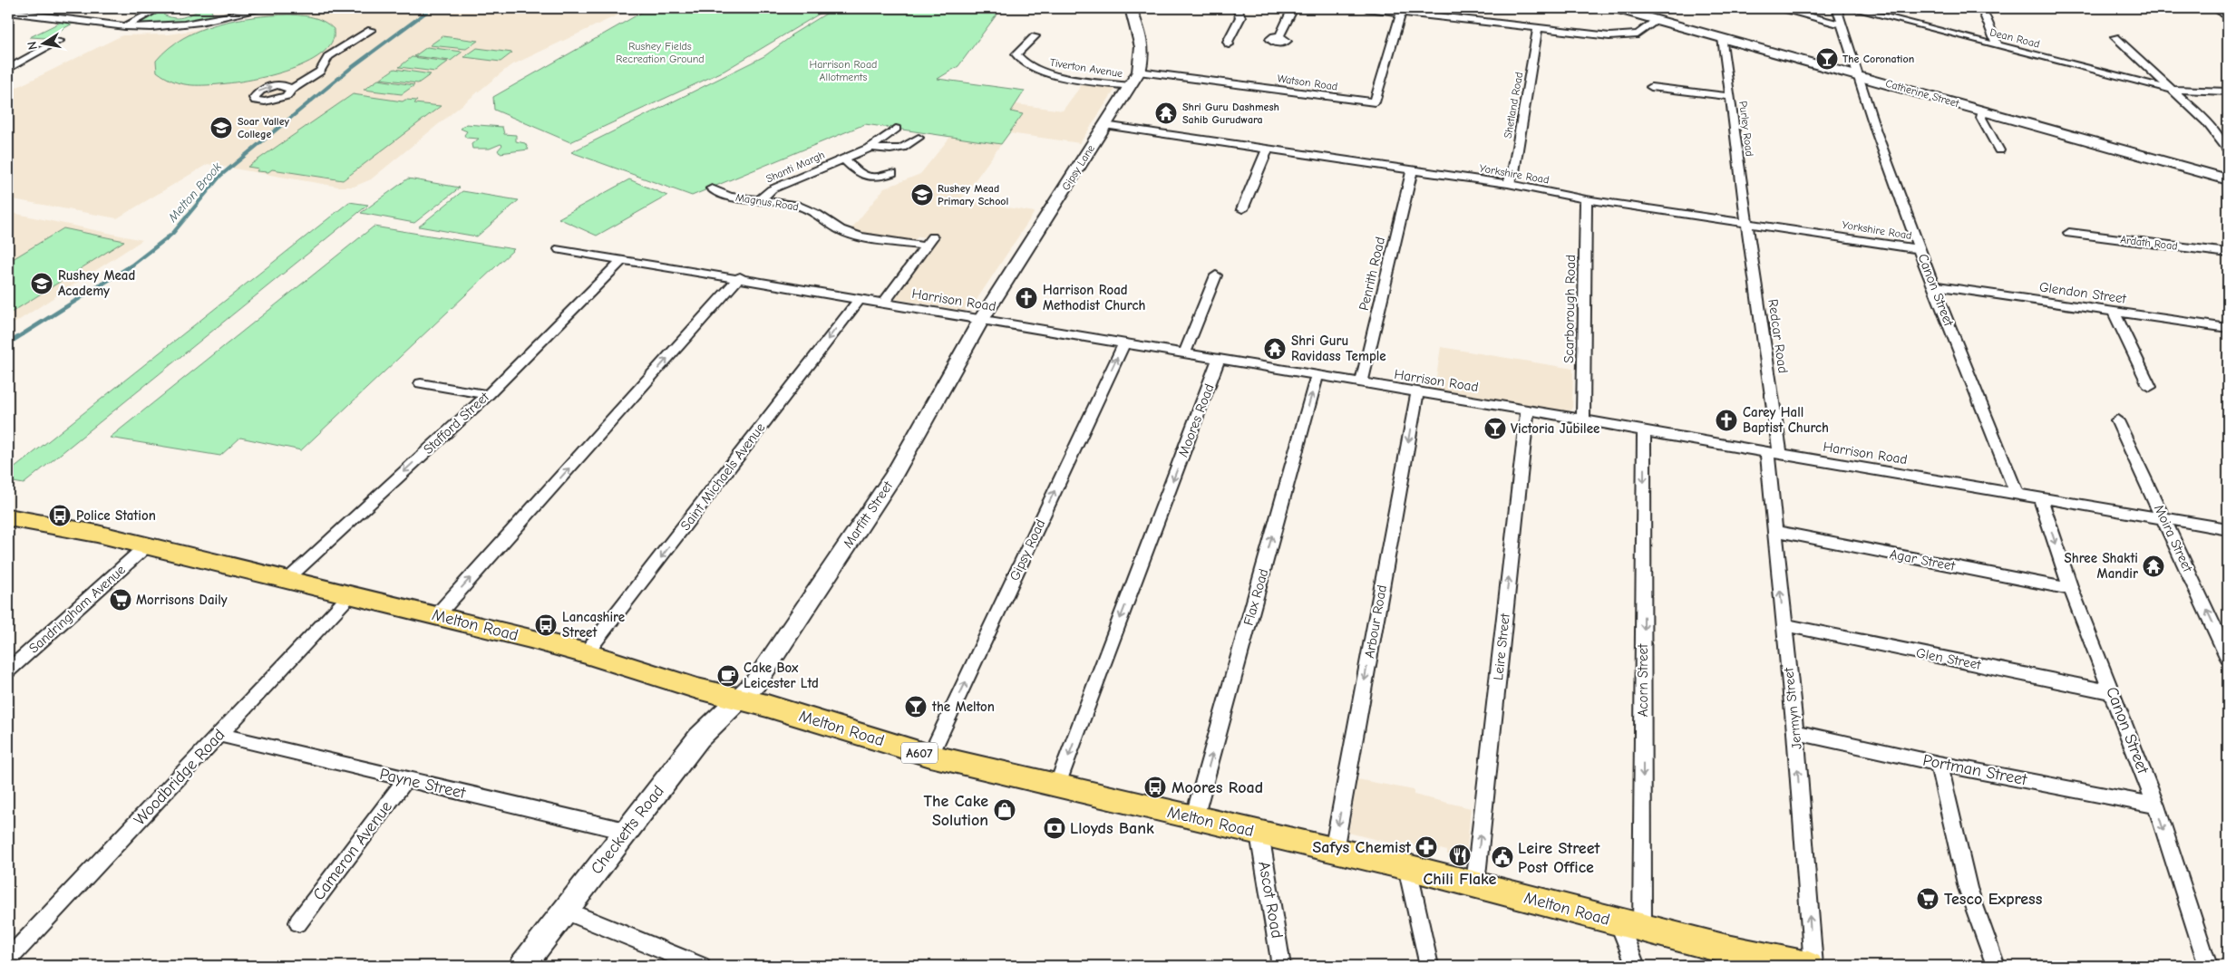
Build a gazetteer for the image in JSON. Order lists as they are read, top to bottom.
{
  "streets": {
    "main road": ["Melton Road", "A607"],
    "street": [
      "Dean Road",
      "Tiverton Avenue",
      "Watson Road",
      "Catherine Street",
      "Shetland Road",
      "Purley Road",
      "Shanti Margh",
      "Gipsy Lane",
      "Yorkshire Road",
      "Magnus Road",
      "Ardath Road",
      "Penrith Road",
      "Canon Street",
      "Glendon Street",
      "Harrison Road",
      "Scarborough Road",
      "Redcar Road",
      "Moores Road",
      "Stafford Street",
      "Saint Michaels Avenue",
      "Marfitt Street",
      "Moira Street",
      "Gipsy Road",
      "Agar Street",
      "Flax Road",
      "Sandringham Avenue",
      "Arbour Road",
      "Leire Street",
      "Glen Street",
      "Acorn Street",
      "Jermyn Street",
      "Portman Street",
      "Woodbridge Road",
      "Payne Street",
      "Checketts Road",
      "Cameron Avenue",
      "Ascot Road"
    ]
  },
  "crossings": [
    ["Tiverton Avenue", "Gipsy Lane"],
    ["Watson Road", "Gipsy Lane"],
    ["Catherine Street", "Purley Road"],
    ["Catherine Street", "Canon Street"],
    ["Shetland Road", "Yorkshire Road"],
    ["Purley Road", "Yorkshire Road"],
    ["Purley Road", "Redcar Road"],
    ["Shanti Margh", "Magnus Road"],
    ["Gipsy Lane", "Yorkshire Road"],
    ["Gipsy Lane", "Harrison Road"],
    ["Gipsy Lane", "Marfitt Street"],
    ["Yorkshire Road", "Penrith Road"],
    ["Yorkshire Road", "Canon Street"],
    ["Yorkshire Road", "Scarborough Road"],
    ["Yorkshire Road", "Redcar Road"],
    ["Penrith Road", "Harrison Road"],
    ["Canon Street", "Glendon Street"],
    ["Canon Street", "Harrison Road"],
    ["Canon Street", "Agar Street"],
    ["Canon Street", "Glen Street"],
    ["Canon Street", "Portman Street"],
    ["Harrison Road", "Scarborough Road"],
    ["Harrison Road", "Redcar Road"],
    ["Harrison Road", "Moores Road"],
    ["Harrison Road", "Stafford Street"],
    ["Harrison Road", "Saint Michaels Avenue"],
    ["Harrison Road", "Marfitt Street"],
    ["Harrison Road", "Moira Street"],
    ["Harrison Road", "Gipsy Road"],
    ["Harrison Road", "Flax Road"],
    ["Harrison Road", "Arbour Road"],
    ["Harrison Road", "Leire Street"],
    ["Harrison Road", "Acorn Street"],
    ["Harrison Road", "Jermyn Street"],
    ["Redcar Road", "Jermyn Street"],
    ["Moores Road", "Melton Road"],
    ["Stafford Street", "Melton Road"],
    ["Saint Michaels Avenue", "Melton Road"],
    ["Marfitt Street", "Melton Road"],
    ["Marfitt Street", "Checketts Road"],
    ["Gipsy Road", "Melton Road"],
    ["Agar Street", "Jermyn Street"],
    ["Flax Road", "Melton Road"],
    ["Sandringham Avenue", "Melton Road"],
    ["Arbour Road", "Melton Road"],
    ["Melton Road", "Leire Street"],
    ["Melton Road", "Acorn Street"],
    ["Melton Road", "Woodbridge Road"],
    ["Melton Road", "Checketts Road"],
    ["Melton Road", "Ascot Road"],
    ["Glen Street", "Jermyn Street"],
    ["Jermyn Street", "Portman Street"],
    ["Woodbridge Road", "Payne Street"],
    ["Payne Street", "Checketts Road"],
    ["Payne Street", "Cameron Avenue"]
  ],
  "one_way": [
    "Moores Road",
    "Moira Street",
    "Gipsy Road",
    "Flax Road",
    "Arbour Road",
    "Leire Street",
    "Acorn Street",
    "Jermyn Street"
  ],
  "water": ["Melton Brook"],
  "parks": ["Rushey Fields Recreation Ground", "Harrison Road Allotments"],
  "places": {
    "bar": ["The Coronation", "Victoria Jubilee", "the Melton"],
    "temple": ["Shri Guru Dashmesh Sahib Gurudwara", "Shri Guru Ravidass Temple", "Shree Shakti Mandir"],
    "school or university": ["Soar Valley College", "Rushey Mead Primary School", "Rushey Mead Academy"],
    "church": ["Harrison Road Methodist Church", "Carey Hall Baptist Church"],
    "bus stop": ["Police Station", "Lancashire Street", "Moores Road"],
    "supermarket": ["Morrisons Daily", "Tesco Express"],
    "cafe": ["Cake Box Leicester Ltd"],
    "shop": ["The Cake Solution"],
    "bank": ["Lloyds Bank"],
    "pharmacy": ["Safys Chemist"],
    "restaurant": ["Chili Flake"],
    "public building": ["Leire Street Post Office"]
  },
  "north": "left"
}
